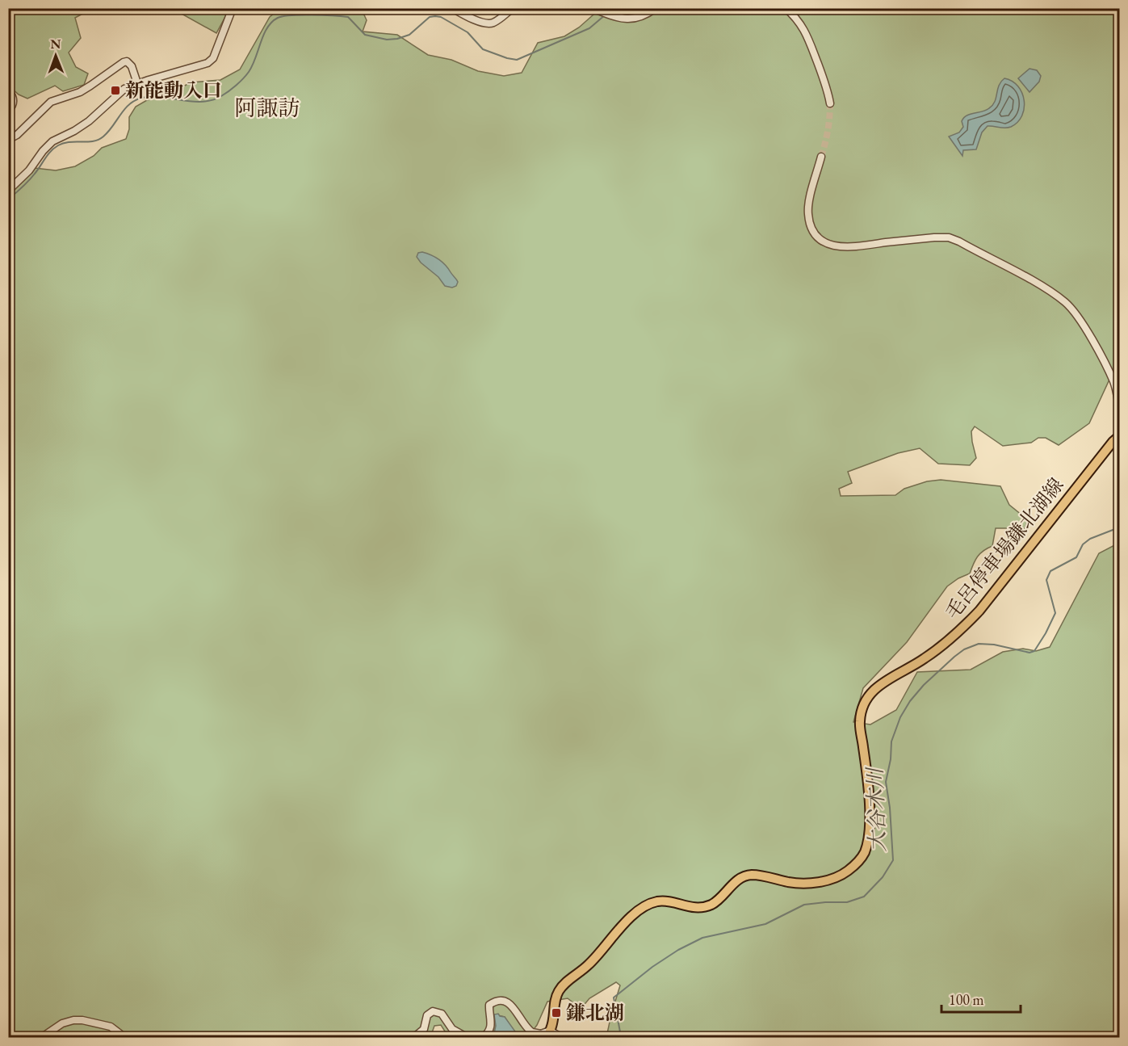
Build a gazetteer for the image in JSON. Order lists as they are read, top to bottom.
{
  "streets": {
    "main road": ["毛呂停車場鎌北湖線"]
  },
  "districts": ["阿諏訪"],
  "water": ["大谷木川"],
  "places": {
    "transit": ["新能動入口", "鎌北湖"]
  },
  "scale_bar": "100 m",
  "north": "top"
}
